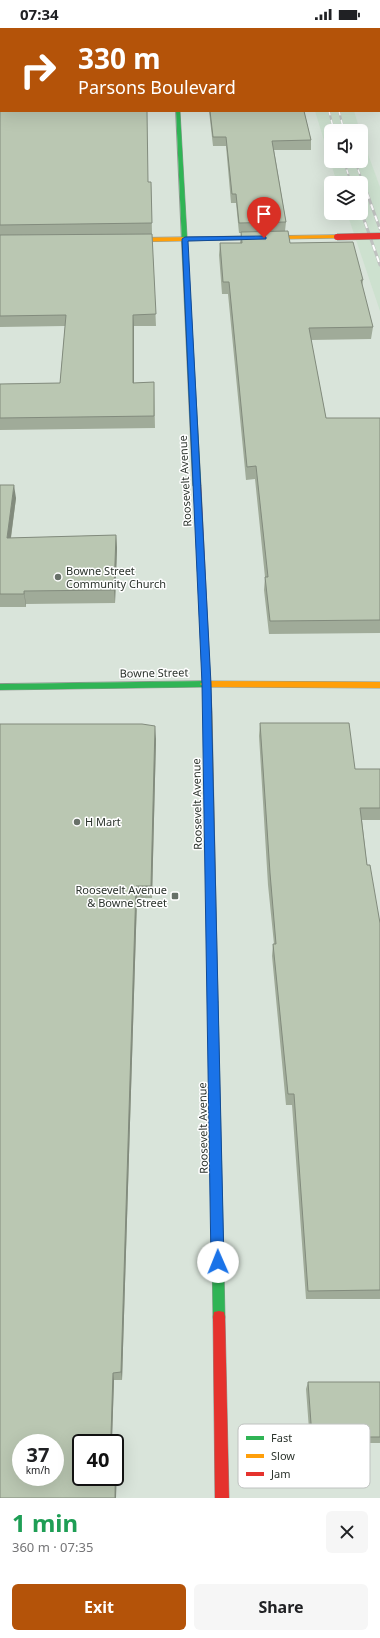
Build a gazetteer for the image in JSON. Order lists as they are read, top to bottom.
{
  "streets": {
    "street": ["Roosevelt Avenue", "Bowne Street"]
  },
  "crossings": [
    ["Roosevelt Avenue", "Bowne Street"]
  ],
  "places": {
    "other": ["Bowne Street Community Church", "H Mart"],
    "transit": ["Roosevelt Avenue & Bowne Street"]
  },
  "legend": ["Fast", "Slow", "Jam"],
  "page": {
    "status": "07:34",
    "turn": ["330 m", "Parsons Boulevard"],
    "speed": "37 km/h",
    "limit": "40",
    "heading": ["1 min", "360 m · 07:35"],
    "buttons": ["Exit", "Share"]
  }
}
